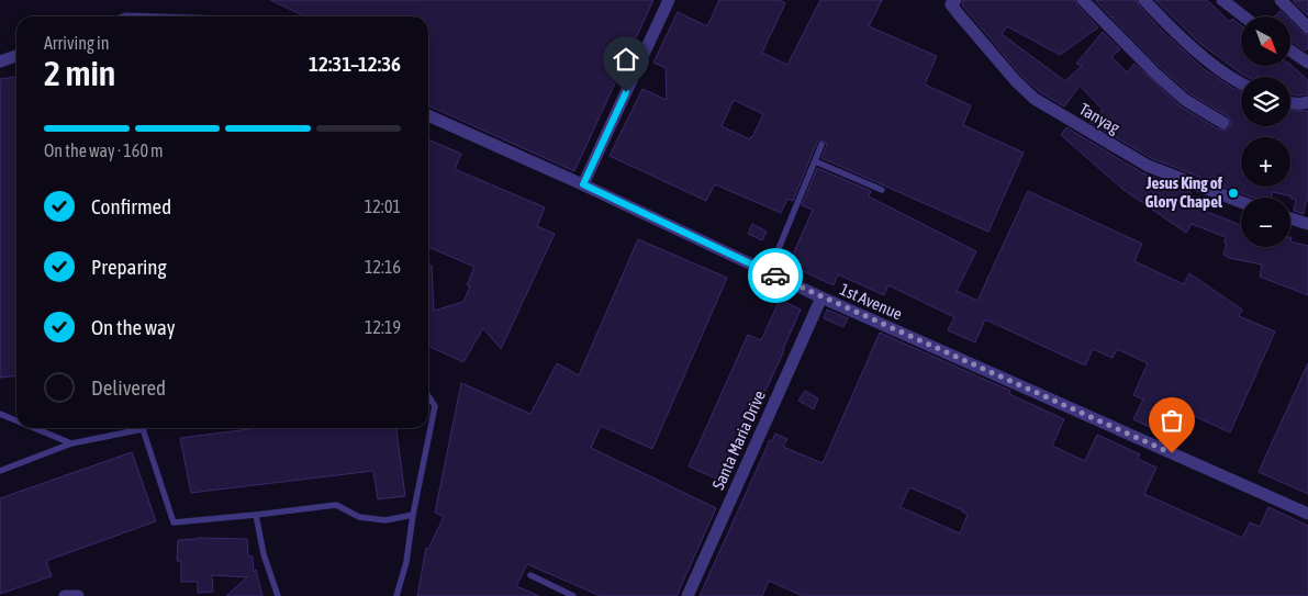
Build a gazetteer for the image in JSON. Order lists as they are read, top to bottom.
{
  "streets": {
    "street": ["Tanyag", "1st Avenue", "Santa Maria Drive"]
  },
  "crossings": [
    ["1st Avenue", "Santa Maria Drive"]
  ],
  "places": ["Jesus King of Glory Chapel"],
  "north": "bottom right",
  "page": {
    "map_buttons": ["+", "−"],
    "heading": ["2 min", "Arriving in", "12:31–12:36"],
    "bar": "On the way · 160 m",
    "list": [
      ["Confirmed", "12:01"],
      ["Preparing", "12:16"],
      ["On the way", "12:19"],
      "Delivered"
    ]
  }
}
